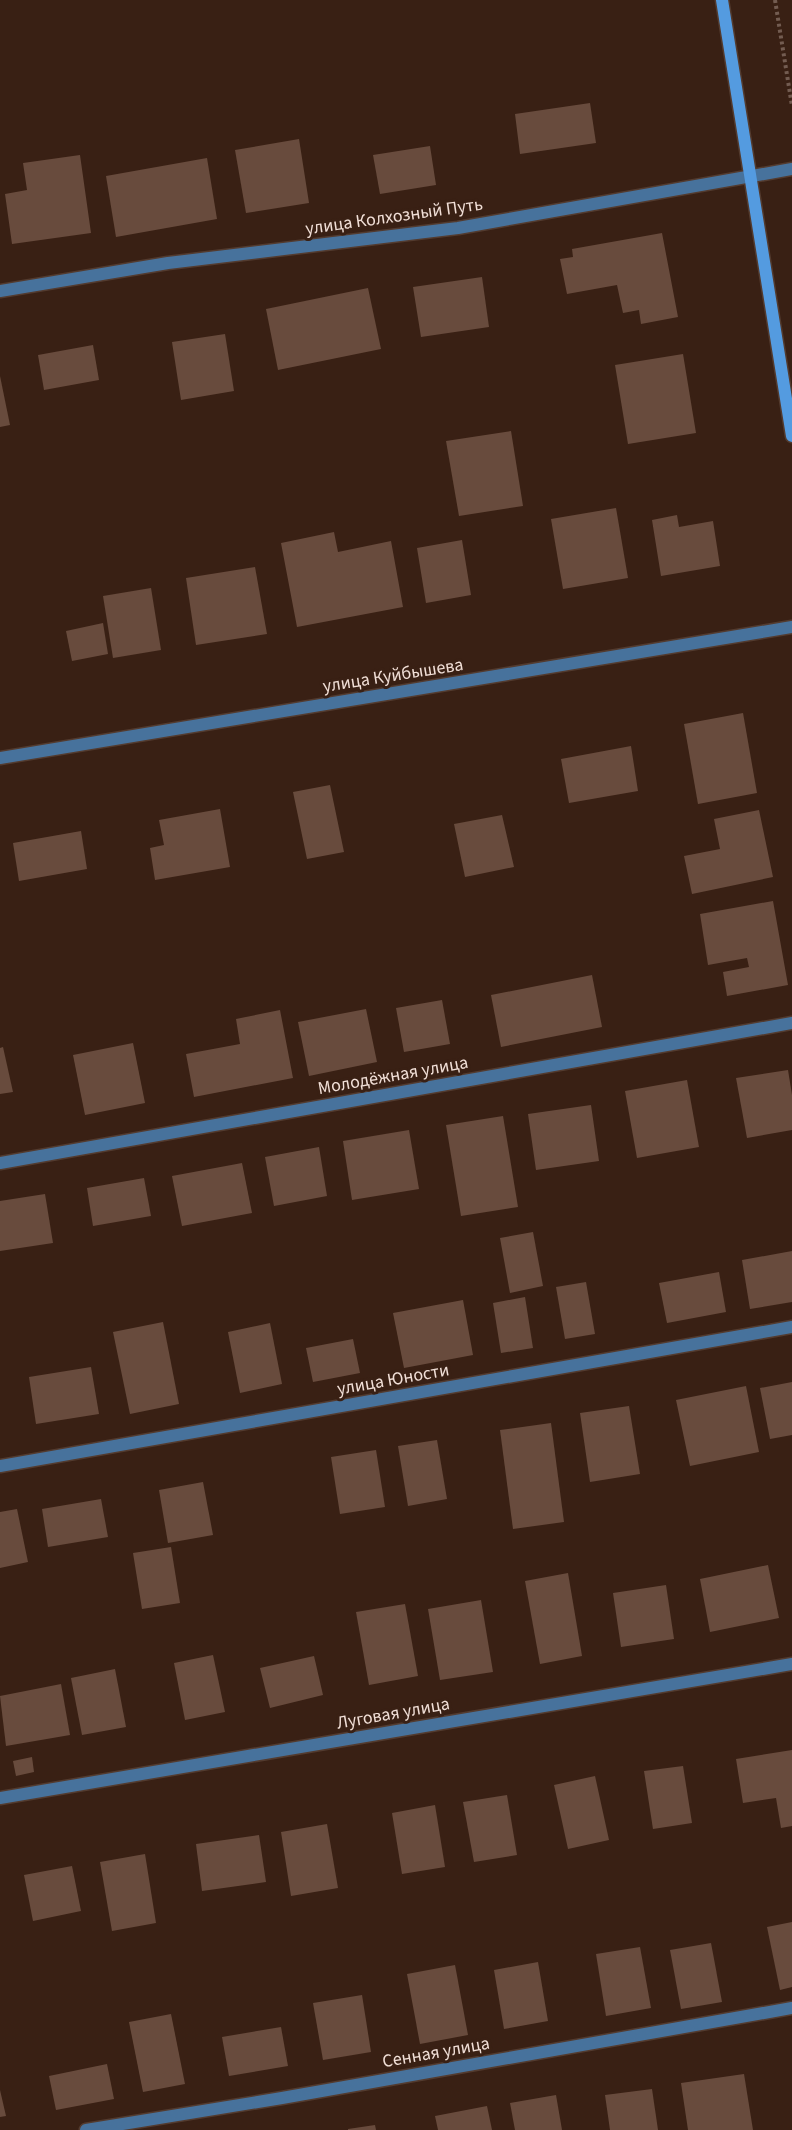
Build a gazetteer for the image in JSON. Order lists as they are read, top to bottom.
{
  "streets": {
    "street": [
      "улица Колхозный Путь",
      "улица Куйбышева",
      "Молодёжная улица",
      "улица Юности",
      "Луговая улица",
      "Сенная улица"
    ]
  }
}
